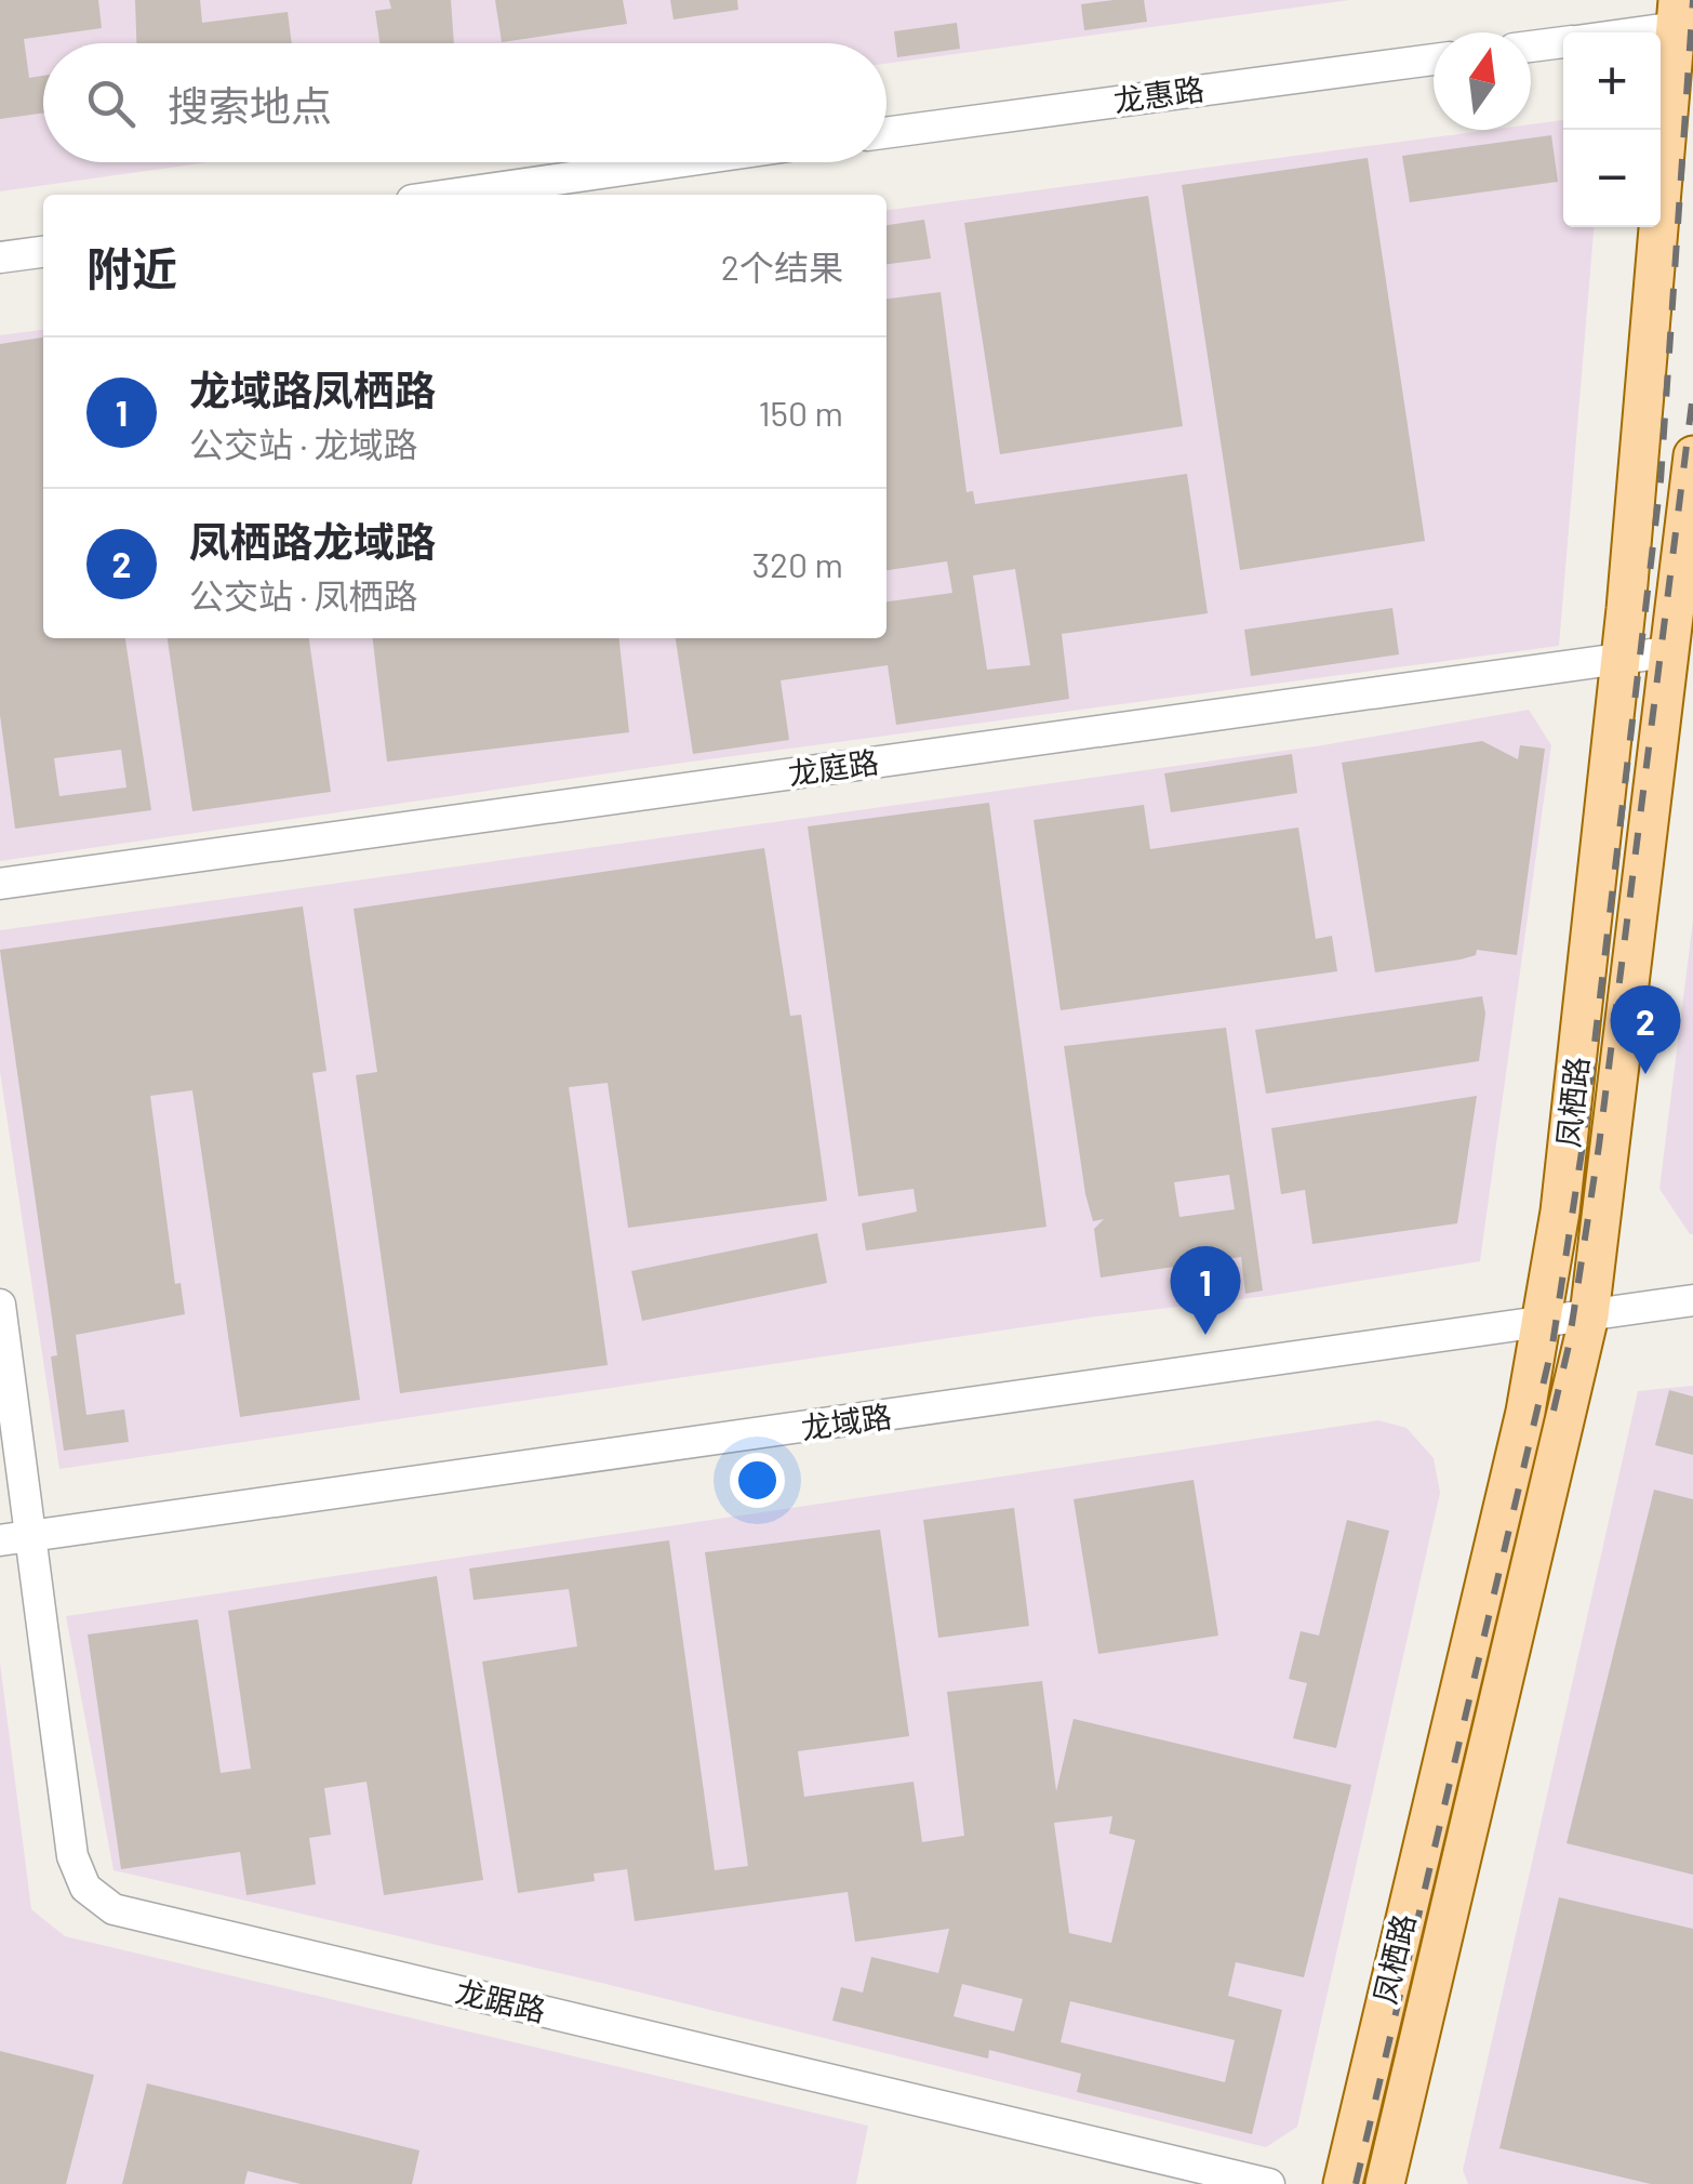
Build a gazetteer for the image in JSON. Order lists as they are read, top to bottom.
{
  "streets": {
    "main road": ["凤栖路"],
    "street": [
      "龙惠路",
      "龙庭路",
      "龙域路",
      "龙踞路"
    ]
  },
  "crossings": [
    ["龙庭路", "凤栖路"],
    ["凤栖路", "龙域路"],
    ["龙域路", "龙踞路"]
  ],
  "north": "top",
  "page": {
    "map_buttons": ["+", "−"],
    "search": "搜索地点",
    "heading": ["附近", "2个结果"],
    "list": [
      {
        "mark": "1",
        "name": "龙域路凤栖路",
        "note": "公交站 · 龙域路",
        "value": "150 m"
      },
      {
        "mark": "2",
        "name": "凤栖路龙域路",
        "note": "公交站 · 凤栖路",
        "value": "320 m"
      }
    ],
    "pins": ["2", "1"]
  }
}
